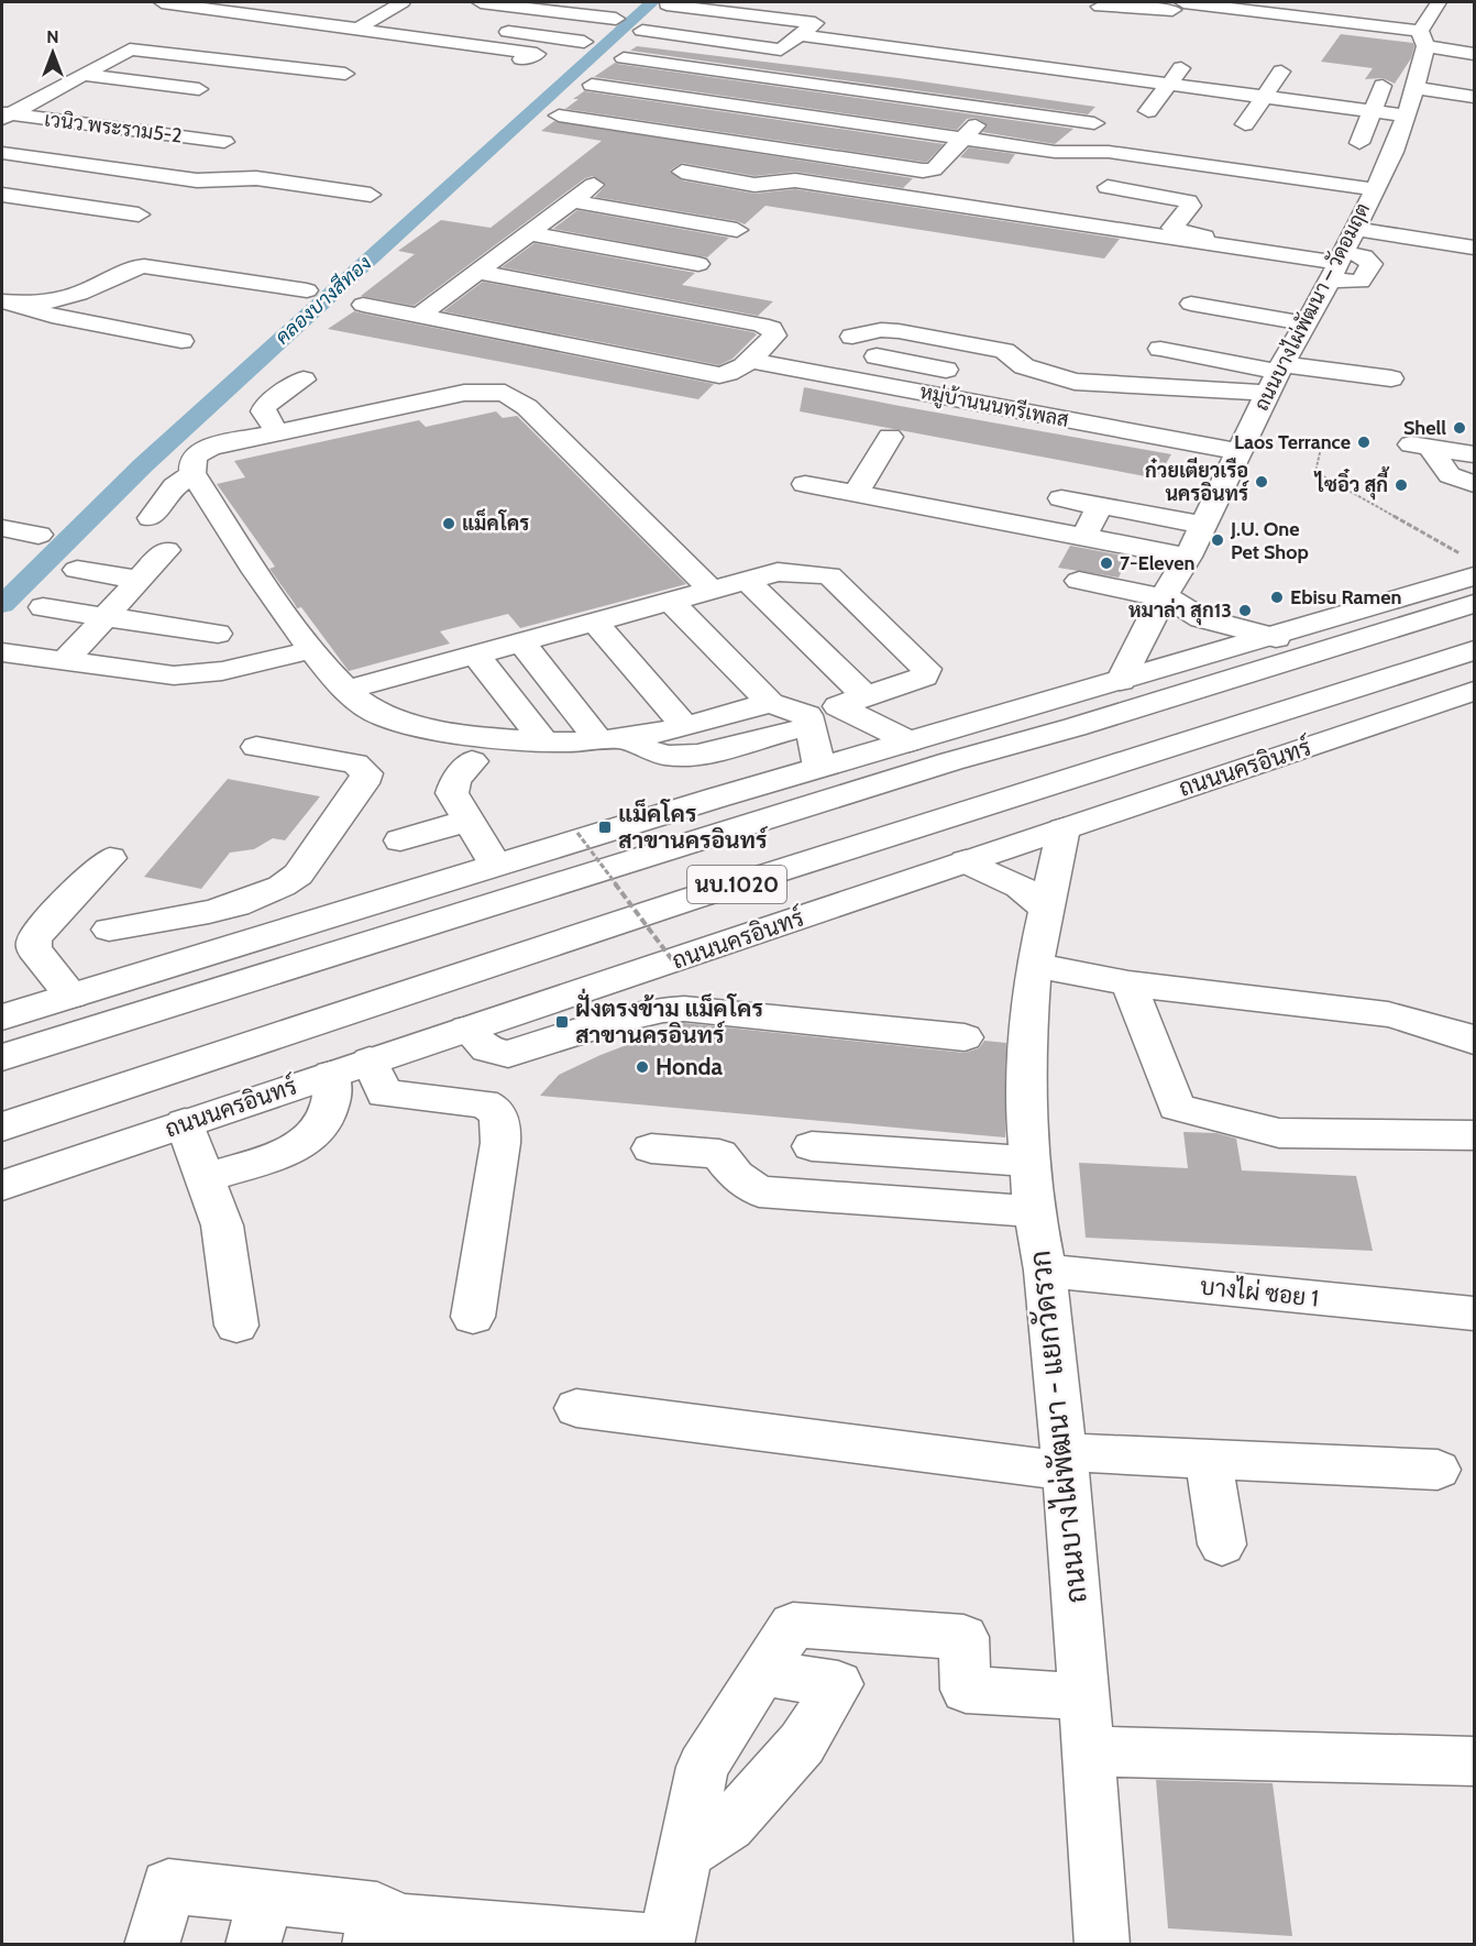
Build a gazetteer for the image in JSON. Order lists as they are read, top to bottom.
{
  "streets": {
    "street": [
      "เวนิว พระราม5-2",
      "ถนนบางไผ่พัฒนา – วัดอมฤต",
      "หมู่บ้านนนทรีเพลส",
      "ถนนนครอินทร์",
      "นบ.1020",
      "บางไผ่ ซอย 1",
      "ถนนบางไผ่พัฒนา - แยกวัดรวก"
    ]
  },
  "crossings": [
    ["ถนนบางไผ่พัฒนา – วัดอมฤต", "หมู่บ้านนนทรีเพลส"],
    ["ถนนนครอินทร์", "ถนนบางไผ่พัฒนา - แยกวัดรวก"],
    ["บางไผ่ ซอย 1", "ถนนบางไผ่พัฒนา - แยกวัดรวก"]
  ],
  "water": ["คลองบางสีทอง"],
  "places": {
    "other": [
      "Shell",
      "Laos Terrance",
      "ก๋วยเตียวเรือ นครอินทร์",
      "ไซอิ๋ว สุกี้",
      "แม็คโคร",
      "J.U. One Pet Shop",
      "7-Eleven",
      "Ebisu Ramen",
      "หมาล่า สุก13",
      "Honda"
    ],
    "transit": ["แม็คโคร สาขานครอินทร์", "ฝั่งตรงข้าม แม็คโคร สาขานครอินทร์"]
  },
  "north": "top"
}
